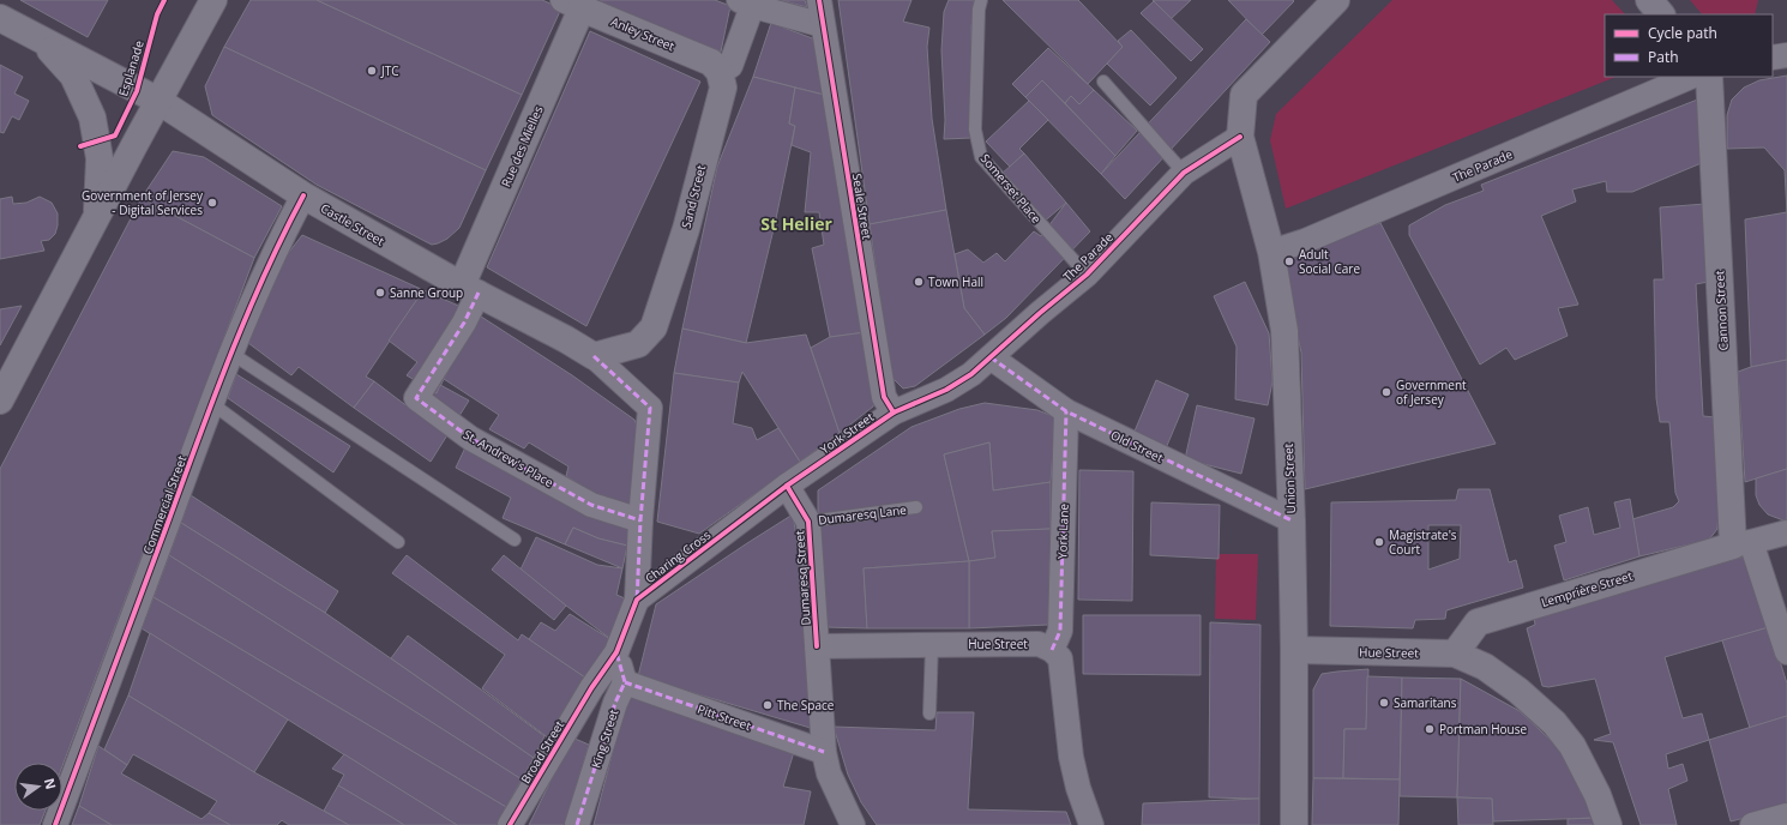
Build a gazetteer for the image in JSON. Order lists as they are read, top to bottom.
{
  "streets": {
    "main road": [
      "Anley Street",
      "Rue des Mielles",
      "Sand Street",
      "Castle Street",
      "Cannon Street",
      "Union Street",
      "Lemprière Street",
      "Hue Street"
    ],
    "street": [
      "The Parade",
      "Seale Street",
      "York Street",
      "Old Street",
      "St. Andrew's Place",
      "Commercial Street",
      "York Lane",
      "Charing Cross",
      "Dumaresq Street",
      "Pitt Street",
      "King Street",
      "Broad Street"
    ],
    "lane": ["Somerset Place", "Dumaresq Lane"],
    "cycle path": ["Esplanade"]
  },
  "crossings": [
    ["Anley Street", "Rue des Mielles"],
    ["Anley Street", "Sand Street"],
    ["Rue des Mielles", "Castle Street"],
    ["Rue des Mielles", "St. Andrew's Place"],
    ["The Parade", "Somerset Place"],
    ["The Parade", "York Street"],
    ["The Parade", "Old Street"],
    ["The Parade", "Union Street"],
    ["Sand Street", "Castle Street"],
    ["Seale Street", "York Street"],
    ["Castle Street", "St. Andrew's Place"],
    ["Castle Street", "Commercial Street"],
    ["Castle Street", "Charing Cross"],
    ["Cannon Street", "Lemprière Street"],
    ["York Street", "Charing Cross"],
    ["York Street", "Dumaresq Street"],
    ["Old Street", "Union Street"],
    ["Old Street", "York Lane"],
    ["St. Andrew's Place", "Charing Cross"],
    ["Union Street", "Hue Street"],
    ["Dumaresq Lane", "Dumaresq Street"],
    ["York Lane", "Hue Street"],
    ["Charing Cross", "Dumaresq Street"],
    ["Charing Cross", "Broad Street"],
    ["Dumaresq Street", "Hue Street"],
    ["Dumaresq Street", "Pitt Street"],
    ["Lemprière Street", "Hue Street"],
    ["Pitt Street", "King Street"]
  ],
  "districts": ["St Helier"],
  "places": [
    "JTC",
    "Government of Jersey - Digital Services",
    "Adult Social Care",
    "Town Hall",
    "Sanne Group",
    "Government of Jersey",
    "Magistrate's Court",
    "Samaritans",
    "The Space",
    "Portman House"
  ],
  "legend": ["Cycle path", "Path"],
  "north": "right"
}
